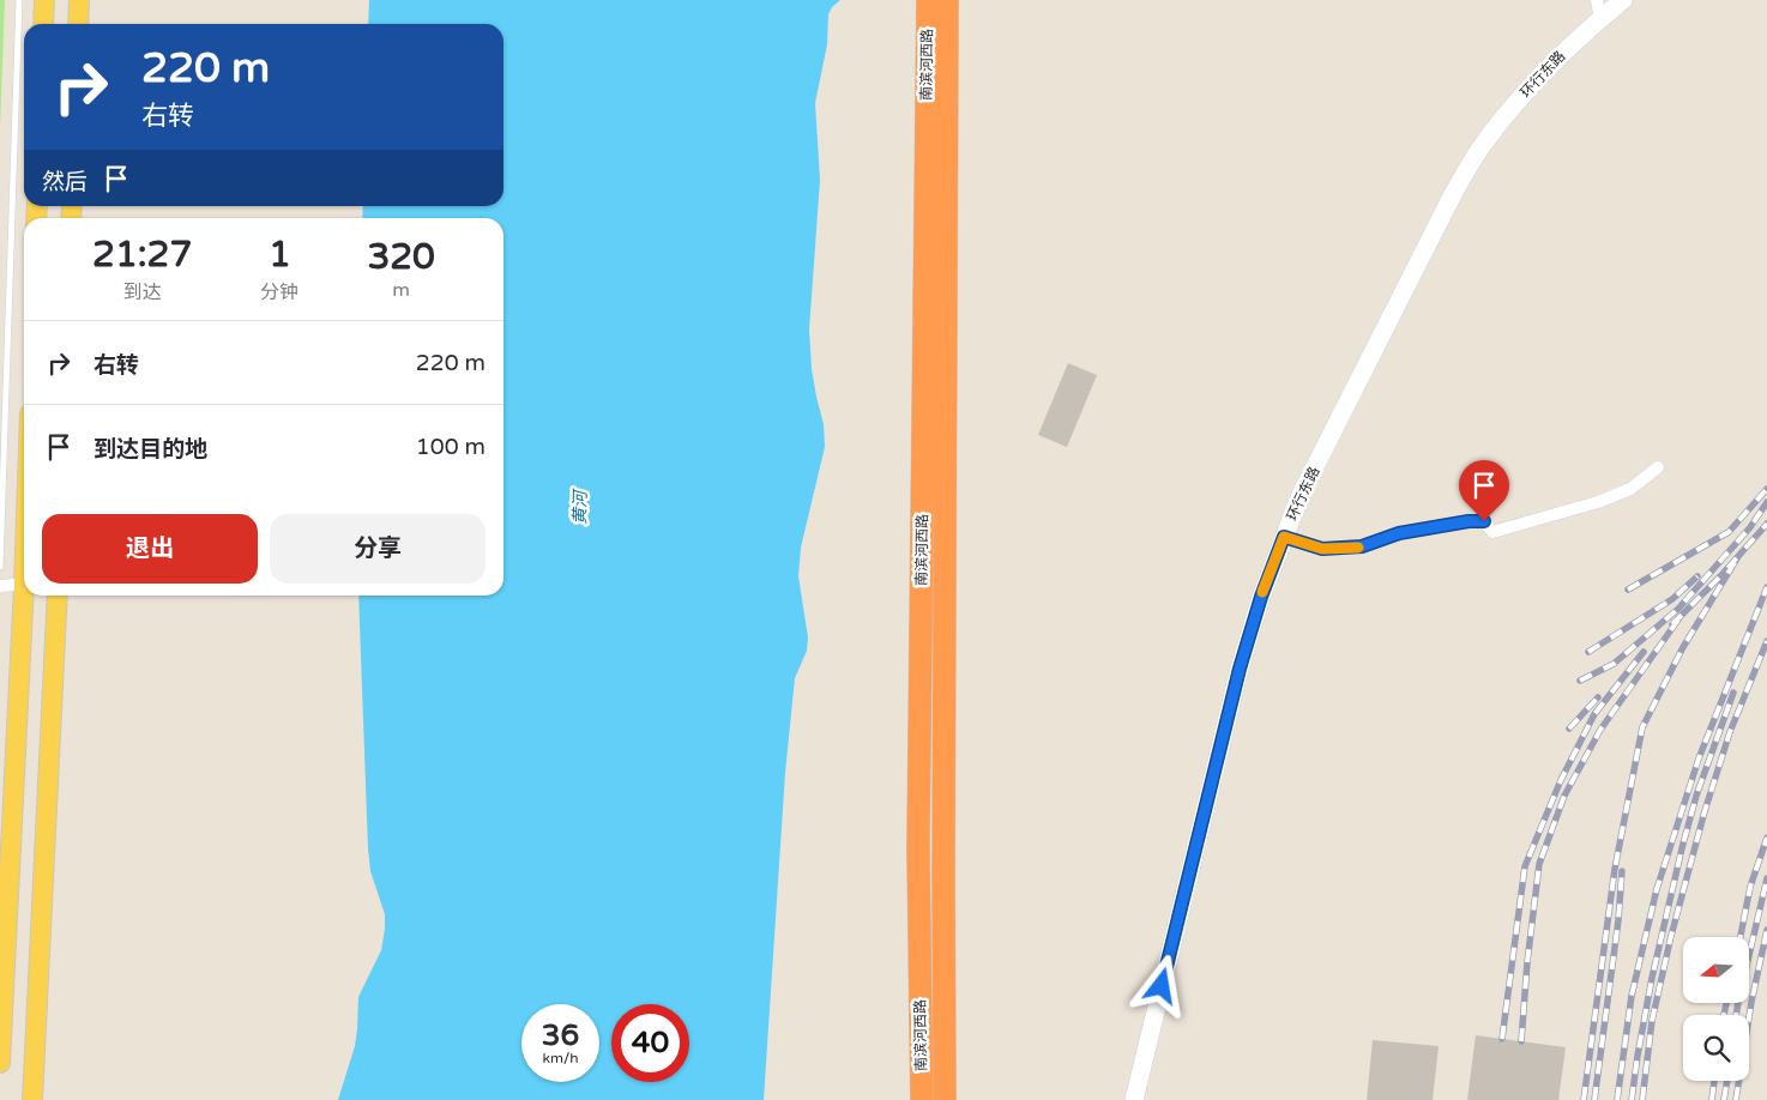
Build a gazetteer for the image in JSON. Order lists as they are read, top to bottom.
{
  "streets": {
    "highway": ["南滨河西路"],
    "street": ["环行东路"]
  },
  "water": ["黄河"],
  "north": "left",
  "page": {
    "turn": ["220 m", "右转"],
    "then": "然后",
    "eta": [
      "21:27",
      "到达",
      "1",
      "分钟",
      "320",
      "m"
    ],
    "list": [
      {
        "name": "右转",
        "value": "220 m"
      },
      {
        "name": "到达目的地",
        "value": "100 m"
      }
    ],
    "buttons": ["退出", "分享"],
    "speed": "36 km/h",
    "limit": "40"
  }
}
